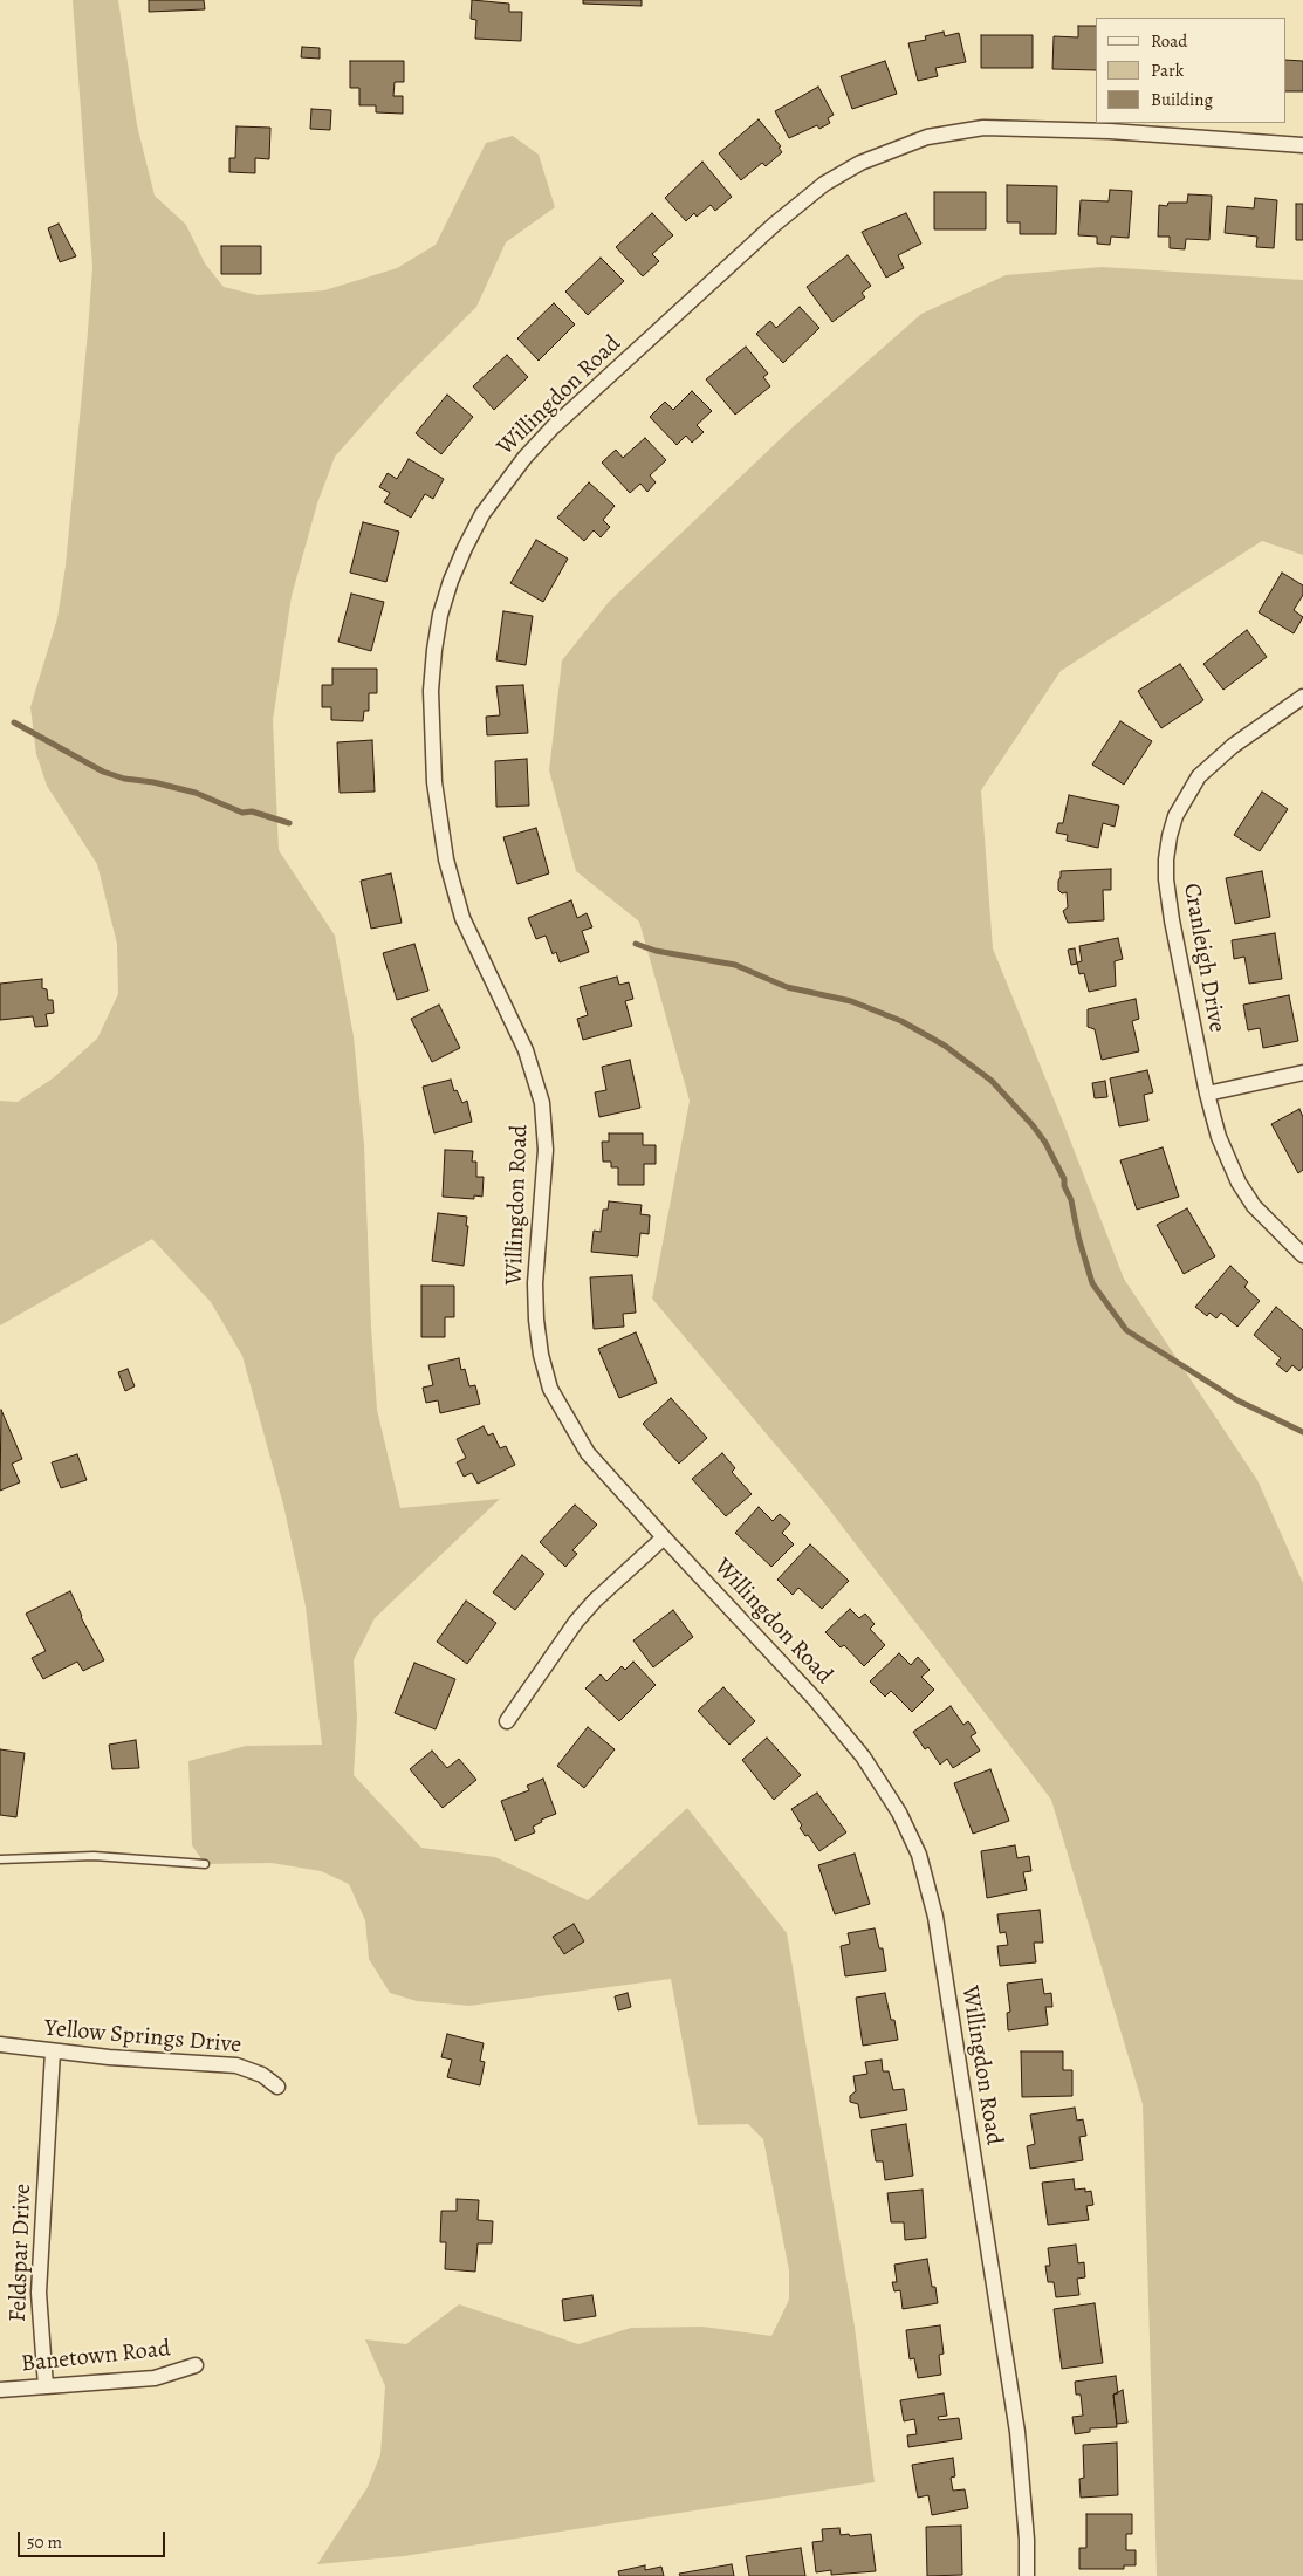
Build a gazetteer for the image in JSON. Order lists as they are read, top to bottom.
{
  "streets": {
    "street": [
      "Willingdon Road",
      "Cranleigh Drive",
      "Yellow Springs Drive",
      "Feldspar Drive",
      "Banetown Road"
    ]
  },
  "crossings": [
    ["Yellow Springs Drive", "Feldspar Drive"],
    ["Feldspar Drive", "Banetown Road"]
  ],
  "legend": ["Road", "Park", "Building"],
  "scale_bar": "50 m"
}
